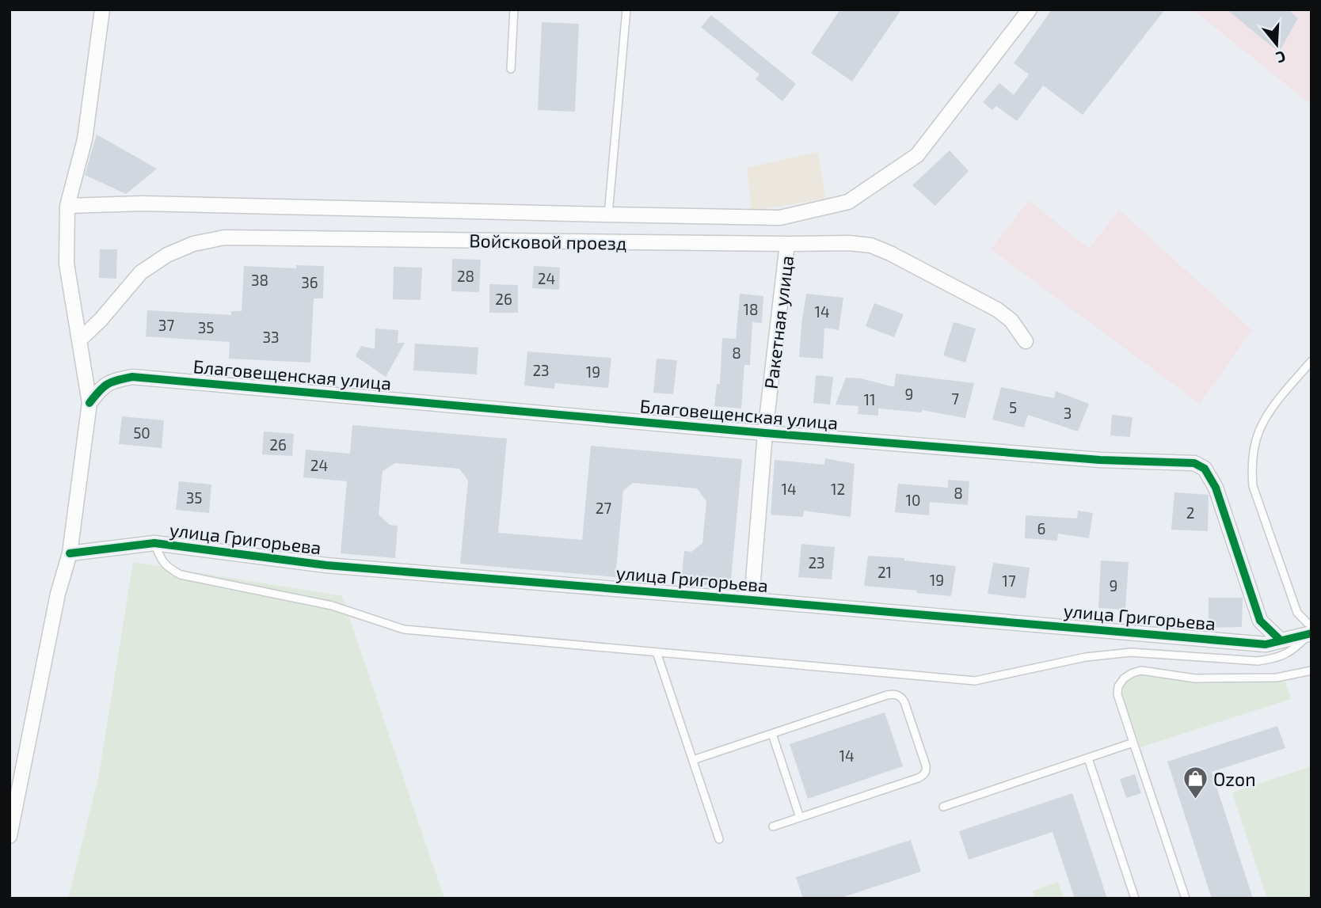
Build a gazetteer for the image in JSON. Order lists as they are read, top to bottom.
{
  "streets": {
    "street": [
      "Войсковой проезд",
      "Ракетная улица",
      "Благовещенская улица",
      "улица Григорьева"
    ]
  },
  "crossings": [
    ["Войсковой проезд", "Ракетная улица"],
    ["Ракетная улица", "Благовещенская улица"],
    ["Ракетная улица", "улица Григорьева"],
    ["Благовещенская улица", "улица Григорьева"]
  ],
  "places": {
    "shop": ["Ozon"]
  },
  "house_numbers": [
    "28",
    "24",
    "38",
    "36",
    "26",
    "18",
    "14",
    "37",
    "35",
    "33",
    "8",
    "23",
    "19",
    "9",
    "7",
    "11",
    "5",
    "3",
    "50",
    "26",
    "24",
    "14",
    "12",
    "8",
    "35",
    "10",
    "27",
    "2",
    "6",
    "23",
    "21",
    "19",
    "17",
    "9",
    "14"
  ],
  "north": "bottom"
}
